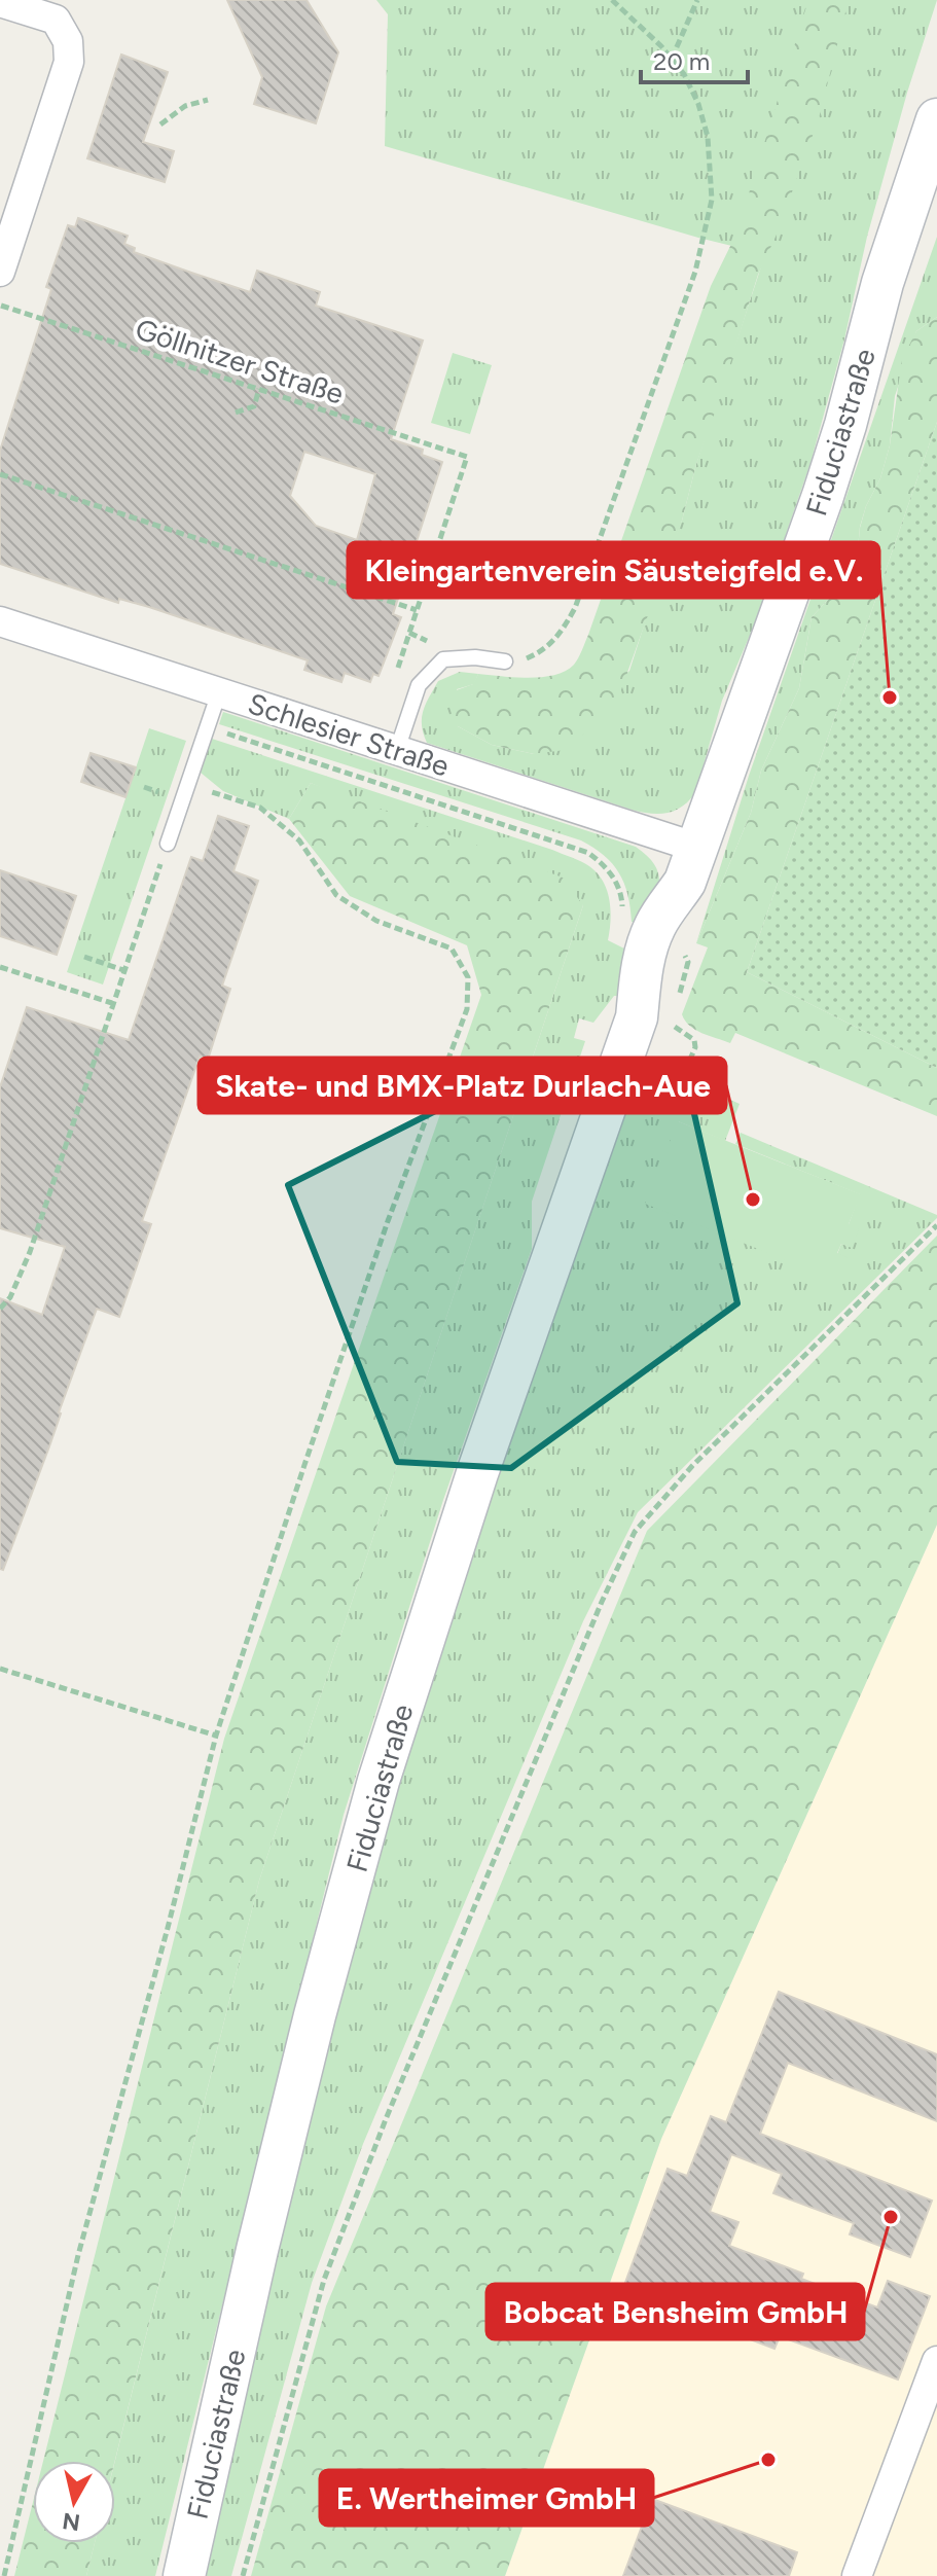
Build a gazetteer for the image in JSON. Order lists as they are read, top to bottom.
{
  "streets": {
    "main road": ["Fiduciastraße"],
    "street": ["Schlesier Straße"],
    "path": ["Göllnitzer Straße"]
  },
  "crossings": [
    ["Fiduciastraße", "Schlesier Straße"]
  ],
  "places": [
    "Kleingartenverein Säusteigfeld e.V.",
    "Skate- und BMX-Platz Durlach-Aue",
    "Bobcat Bensheim GmbH",
    "E. Wertheimer GmbH"
  ],
  "scale_bar": "20 m",
  "north": "bottom"
}
